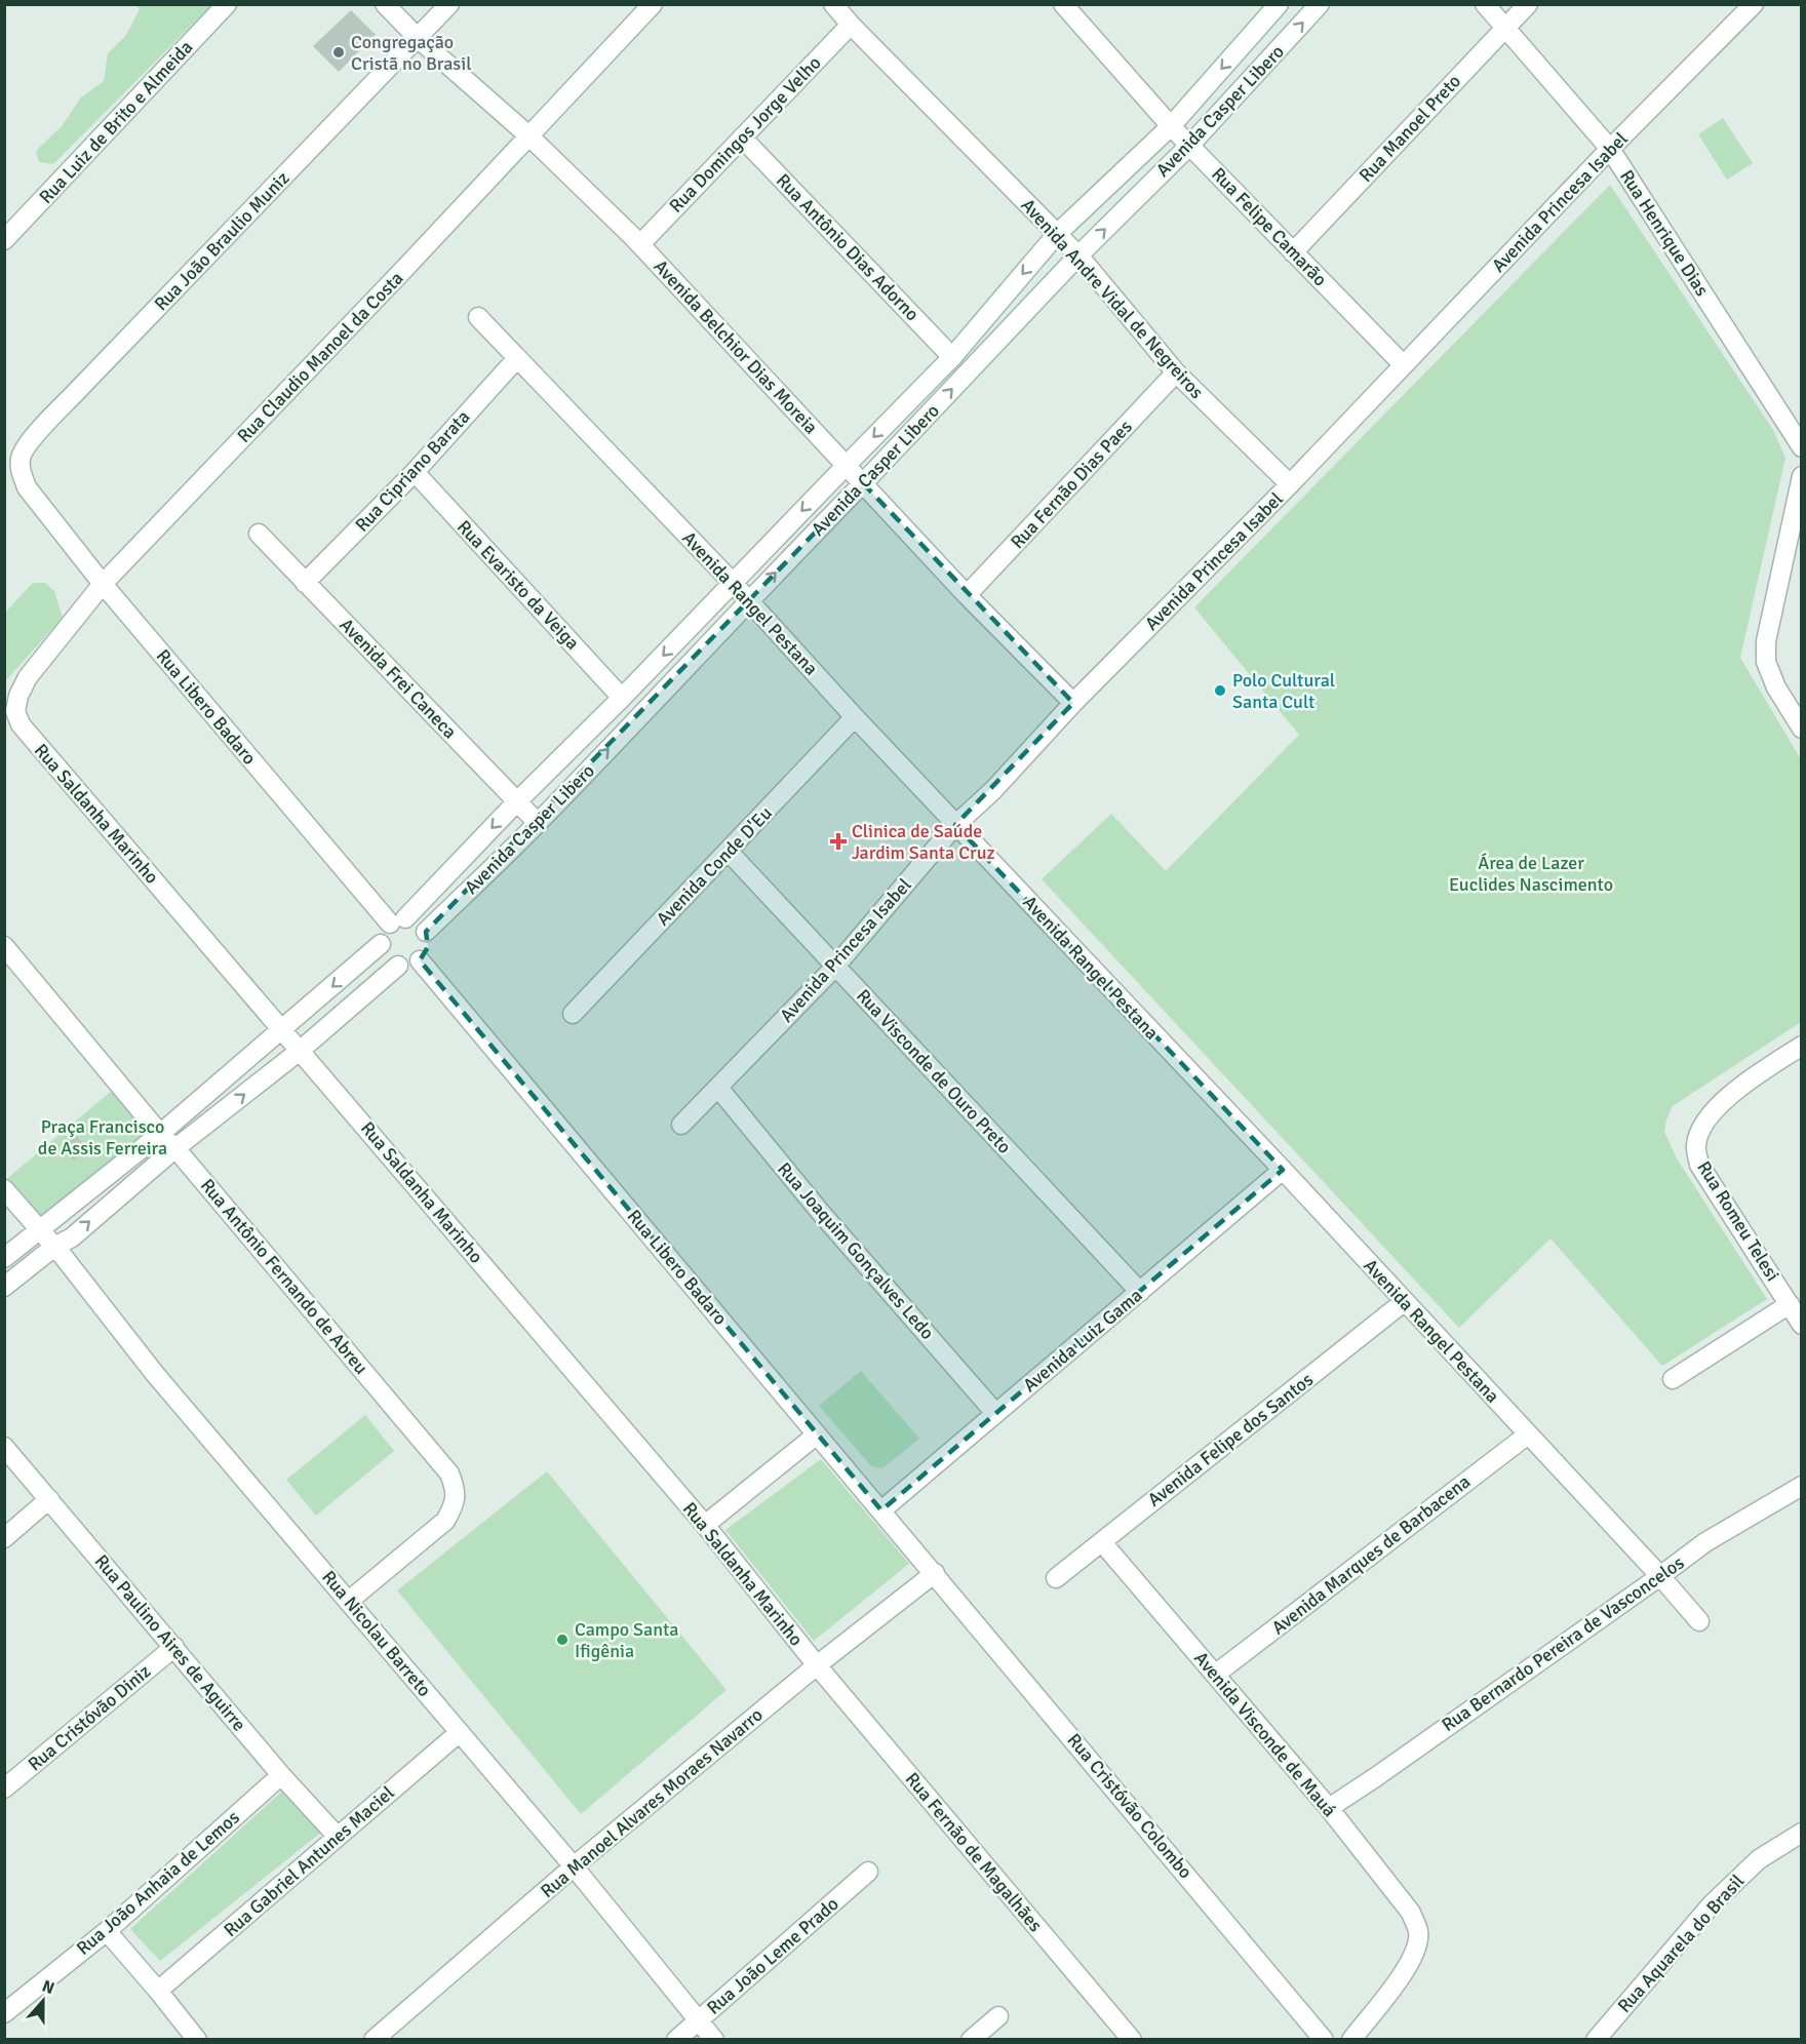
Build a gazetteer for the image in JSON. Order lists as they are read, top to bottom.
{
  "streets": {
    "street": [
      "Avenida Casper Libero",
      "Rua Luiz de Brito e Almeida",
      "Rua Manoel Preto",
      "Rua Domingos Jorge Velho",
      "Avenida Princesa Isabel",
      "Rua Felipe Camarão",
      "Rua Henrique Dias",
      "Rua João Braulio Muniz",
      "Rua Antônio Dias Adorno",
      "Avenida Andre Vidal de Negreiros",
      "Avenida Belchior Dias Moreia",
      "Rua Claudio Manoel da Costa",
      "Rua Cipriano Barata",
      "Rua Fernão Dias Paes",
      "Rua Evaristo da Veiga",
      "Avenida Rangel Pestana",
      "Avenida Frei Caneca",
      "Rua Libero Badaro",
      "Rua Saldanha Marinho",
      "Avenida Conde D'Eu",
      "Rua Visconde de Ouro Preto",
      "Rua Romeu Telesi",
      "Rua Joaquim Gonçalves Ledo",
      "Rua Antônio Fernando de Abreu",
      "Avenida Luiz Gama",
      "Avenida Felipe dos Santos",
      "Avenida Marques de Barbacena",
      "Rua Nicolau Barreto",
      "Rua Paulino Aires de Aguirre",
      "Rua Bernardo Pereira de Vasconcelos",
      "Rua Cristóvão Diniz",
      "Avenida Visconde de Mauá",
      "Rua Manoel Alvares Moraes Navarro",
      "Rua Cristóvão Colombo",
      "Rua Fernão de Magalhães",
      "Rua Gabriel Antunes Maciel",
      "Rua João Anhaia de Lemos",
      "Rua Aquarela do Brasil",
      "Rua João Leme Prado"
    ]
  },
  "crossings": [
    ["Avenida Casper Libero", "Rua Felipe Camarão"],
    ["Avenida Casper Libero", "Rua Antônio Dias Adorno"],
    ["Avenida Casper Libero", "Avenida Andre Vidal de Negreiros"],
    ["Avenida Casper Libero", "Avenida Belchior Dias Moreia"],
    ["Avenida Casper Libero", "Rua Evaristo da Veiga"],
    ["Avenida Casper Libero", "Avenida Rangel Pestana"],
    ["Avenida Casper Libero", "Avenida Frei Caneca"],
    ["Avenida Casper Libero", "Rua Libero Badaro"],
    ["Rua Manoel Preto", "Rua Felipe Camarão"],
    ["Rua Manoel Preto", "Rua Henrique Dias"],
    ["Rua Domingos Jorge Velho", "Rua Antônio Dias Adorno"],
    ["Rua Domingos Jorge Velho", "Avenida Andre Vidal de Negreiros"],
    ["Rua Domingos Jorge Velho", "Avenida Belchior Dias Moreia"],
    ["Avenida Princesa Isabel", "Rua Felipe Camarão"],
    ["Avenida Princesa Isabel", "Rua Henrique Dias"],
    ["Avenida Princesa Isabel", "Avenida Andre Vidal de Negreiros"],
    ["Avenida Princesa Isabel", "Avenida Belchior Dias Moreia"],
    ["Avenida Princesa Isabel", "Avenida Rangel Pestana"],
    ["Avenida Princesa Isabel", "Rua Visconde de Ouro Preto"],
    ["Avenida Princesa Isabel", "Rua Joaquim Gonçalves Ledo"],
    ["Rua João Braulio Muniz", "Avenida Belchior Dias Moreia"],
    ["Rua João Braulio Muniz", "Rua Libero Badaro"],
    ["Avenida Andre Vidal de Negreiros", "Rua Fernão Dias Paes"],
    ["Avenida Belchior Dias Moreia", "Rua Claudio Manoel da Costa"],
    ["Avenida Belchior Dias Moreia", "Rua Fernão Dias Paes"],
    ["Rua Claudio Manoel da Costa", "Rua Libero Badaro"],
    ["Rua Claudio Manoel da Costa", "Rua Saldanha Marinho"],
    ["Rua Cipriano Barata", "Rua Evaristo da Veiga"],
    ["Rua Cipriano Barata", "Avenida Rangel Pestana"],
    ["Rua Cipriano Barata", "Avenida Frei Caneca"],
    ["Avenida Rangel Pestana", "Avenida Conde D'Eu"],
    ["Avenida Rangel Pestana", "Avenida Luiz Gama"],
    ["Avenida Rangel Pestana", "Avenida Felipe dos Santos"],
    ["Avenida Rangel Pestana", "Avenida Marques de Barbacena"],
    ["Avenida Rangel Pestana", "Rua Bernardo Pereira de Vasconcelos"],
    ["Rua Libero Badaro", "Avenida Luiz Gama"],
    ["Rua Libero Badaro", "Rua Manoel Alvares Moraes Navarro"],
    ["Rua Libero Badaro", "Rua Cristóvão Colombo"],
    ["Rua Saldanha Marinho", "Rua Manoel Alvares Moraes Navarro"],
    ["Rua Saldanha Marinho", "Rua Fernão de Magalhães"],
    ["Avenida Conde D'Eu", "Rua Visconde de Ouro Preto"],
    ["Rua Visconde de Ouro Preto", "Avenida Luiz Gama"],
    ["Rua Joaquim Gonçalves Ledo", "Avenida Luiz Gama"],
    ["Rua Antônio Fernando de Abreu", "Rua Nicolau Barreto"],
    ["Avenida Felipe dos Santos", "Avenida Visconde de Mauá"],
    ["Avenida Marques de Barbacena", "Avenida Visconde de Mauá"],
    ["Rua Nicolau Barreto", "Rua Manoel Alvares Moraes Navarro"],
    ["Rua Nicolau Barreto", "Rua Gabriel Antunes Maciel"],
    ["Rua Nicolau Barreto", "Rua João Leme Prado"],
    ["Rua Paulino Aires de Aguirre", "Rua Cristóvão Diniz"],
    ["Rua Paulino Aires de Aguirre", "Rua Gabriel Antunes Maciel"],
    ["Rua Paulino Aires de Aguirre", "Rua João Anhaia de Lemos"],
    ["Rua Bernardo Pereira de Vasconcelos", "Avenida Visconde de Mauá"],
    ["Rua Manoel Alvares Moraes Navarro", "Rua Cristóvão Colombo"],
    ["Rua Manoel Alvares Moraes Navarro", "Rua Fernão de Magalhães"]
  ],
  "parks": ["Área de Lazer Euclides Nascimento", "Praça Francisco de Assis Ferreira"],
  "places": {
    "other": ["Congregação Cristã no Brasil", "Polo Cultural Santa Cult", "Campo Santa Ifigênia"],
    "health": ["Clinica de Saúde Jardim Santa Cruz"]
  },
  "north": "top"
}
